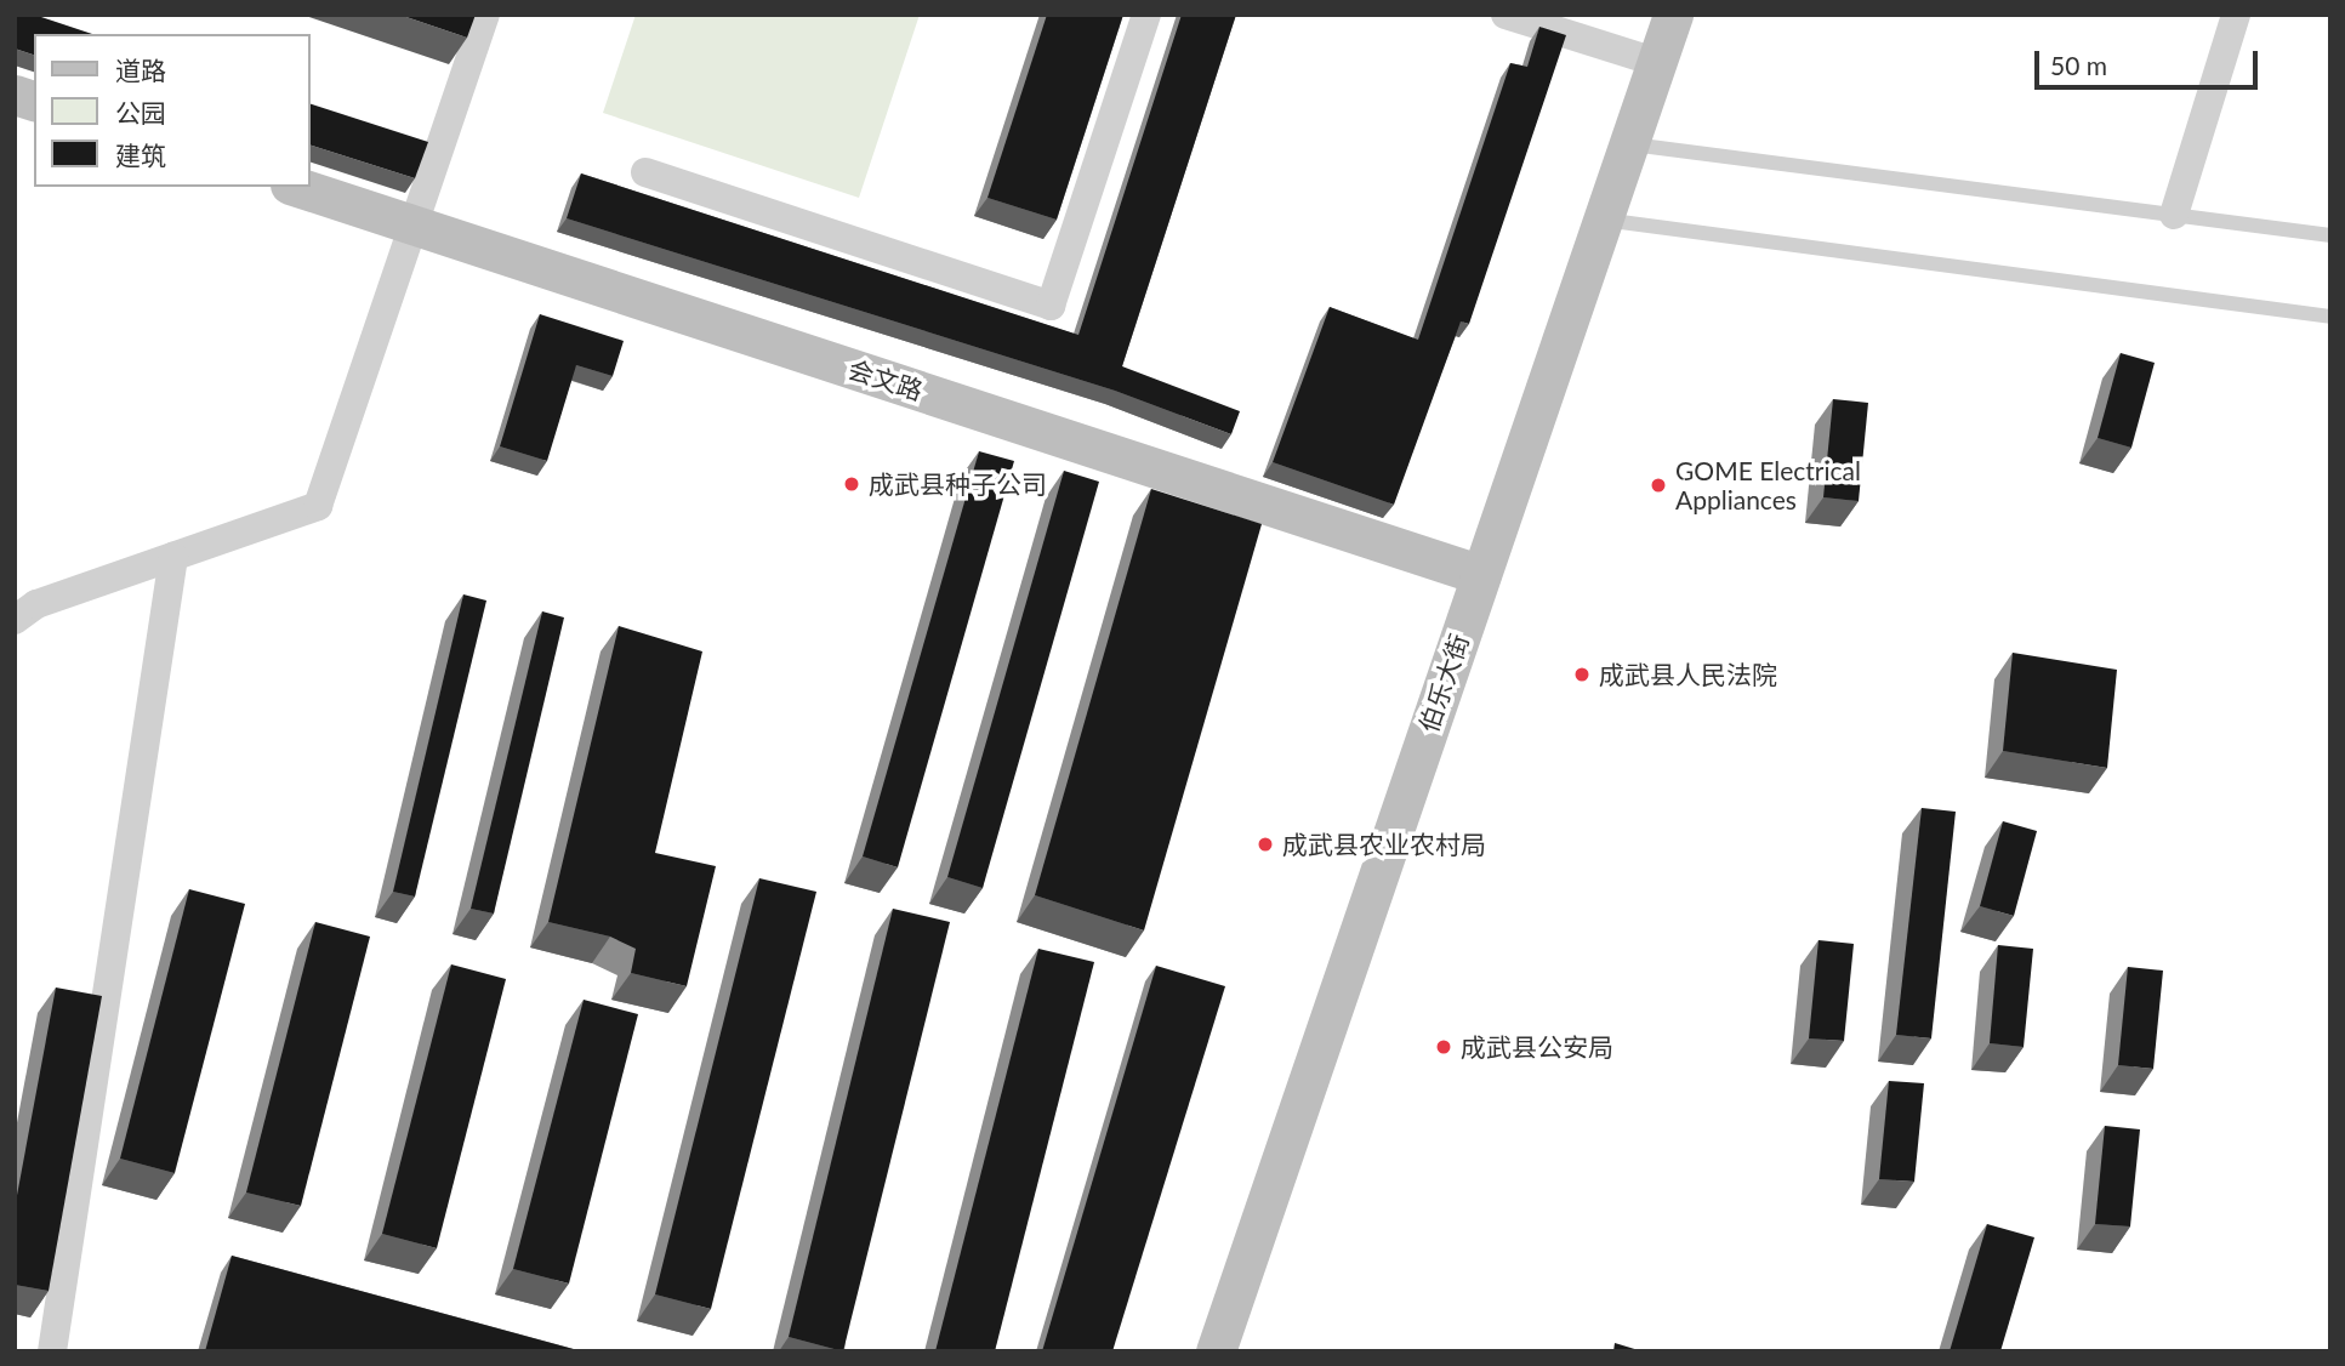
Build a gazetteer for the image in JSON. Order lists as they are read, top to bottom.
{
  "streets": {
    "main road": ["会文路", "伯乐大街"]
  },
  "crossings": [
    ["会文路", "伯乐大街"]
  ],
  "places": [
    "成武县种子公司",
    "GOME Electrical Appliances",
    "成武县人民法院",
    "成武县农业农村局",
    "成武县公安局"
  ],
  "legend": ["道路", "公园", "建筑"],
  "scale_bar": "50 m"
}
